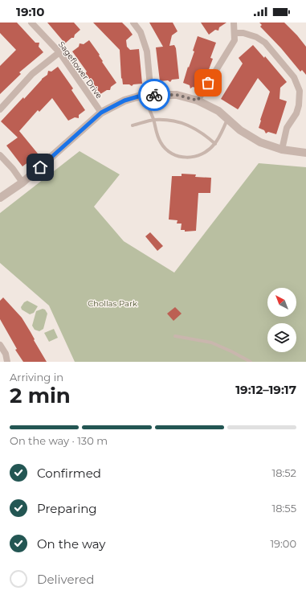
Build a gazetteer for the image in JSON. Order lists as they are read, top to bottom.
{
  "streets": {
    "street": ["Sageflower Drive"]
  },
  "parks": ["Chollas Park"],
  "north": "top left",
  "page": {
    "status": "19:10",
    "heading": ["2 min", "Arriving in", "19:12–19:17"],
    "bar": "On the way · 130 m",
    "list": [
      ["Confirmed", "18:52"],
      ["Preparing", "18:55"],
      ["On the way", "19:00"],
      "Delivered"
    ]
  }
}
